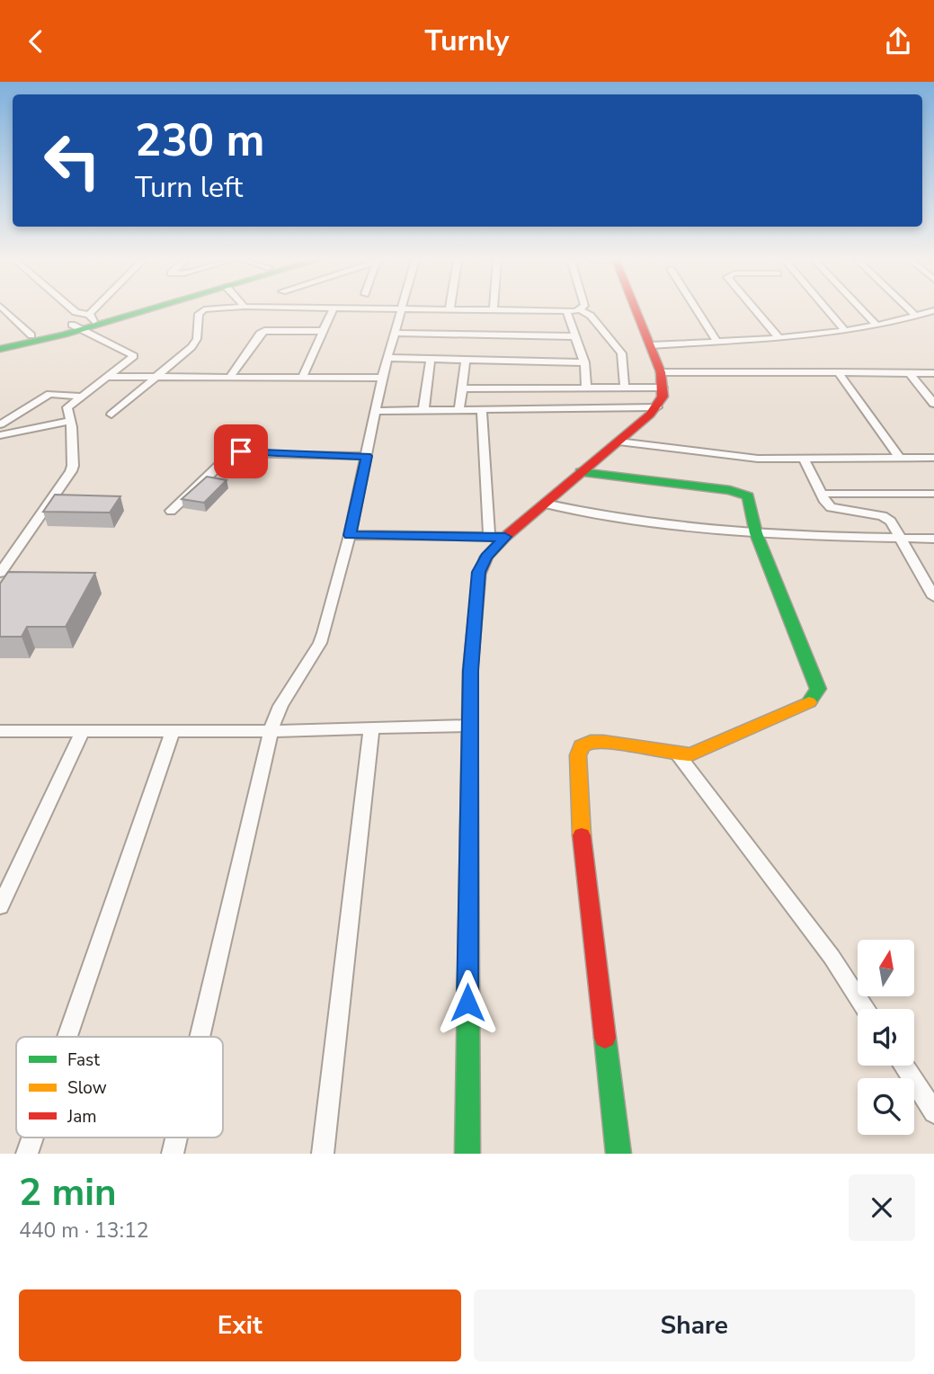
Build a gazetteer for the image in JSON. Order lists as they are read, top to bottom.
{
  "legend": ["Fast", "Slow", "Jam"],
  "north": "top",
  "page": {
    "header": "Turnly",
    "turn": ["230 m", "Turn left"],
    "heading": ["2 min", "440 m · 13:12"],
    "buttons": ["Exit", "Share"]
  }
}
